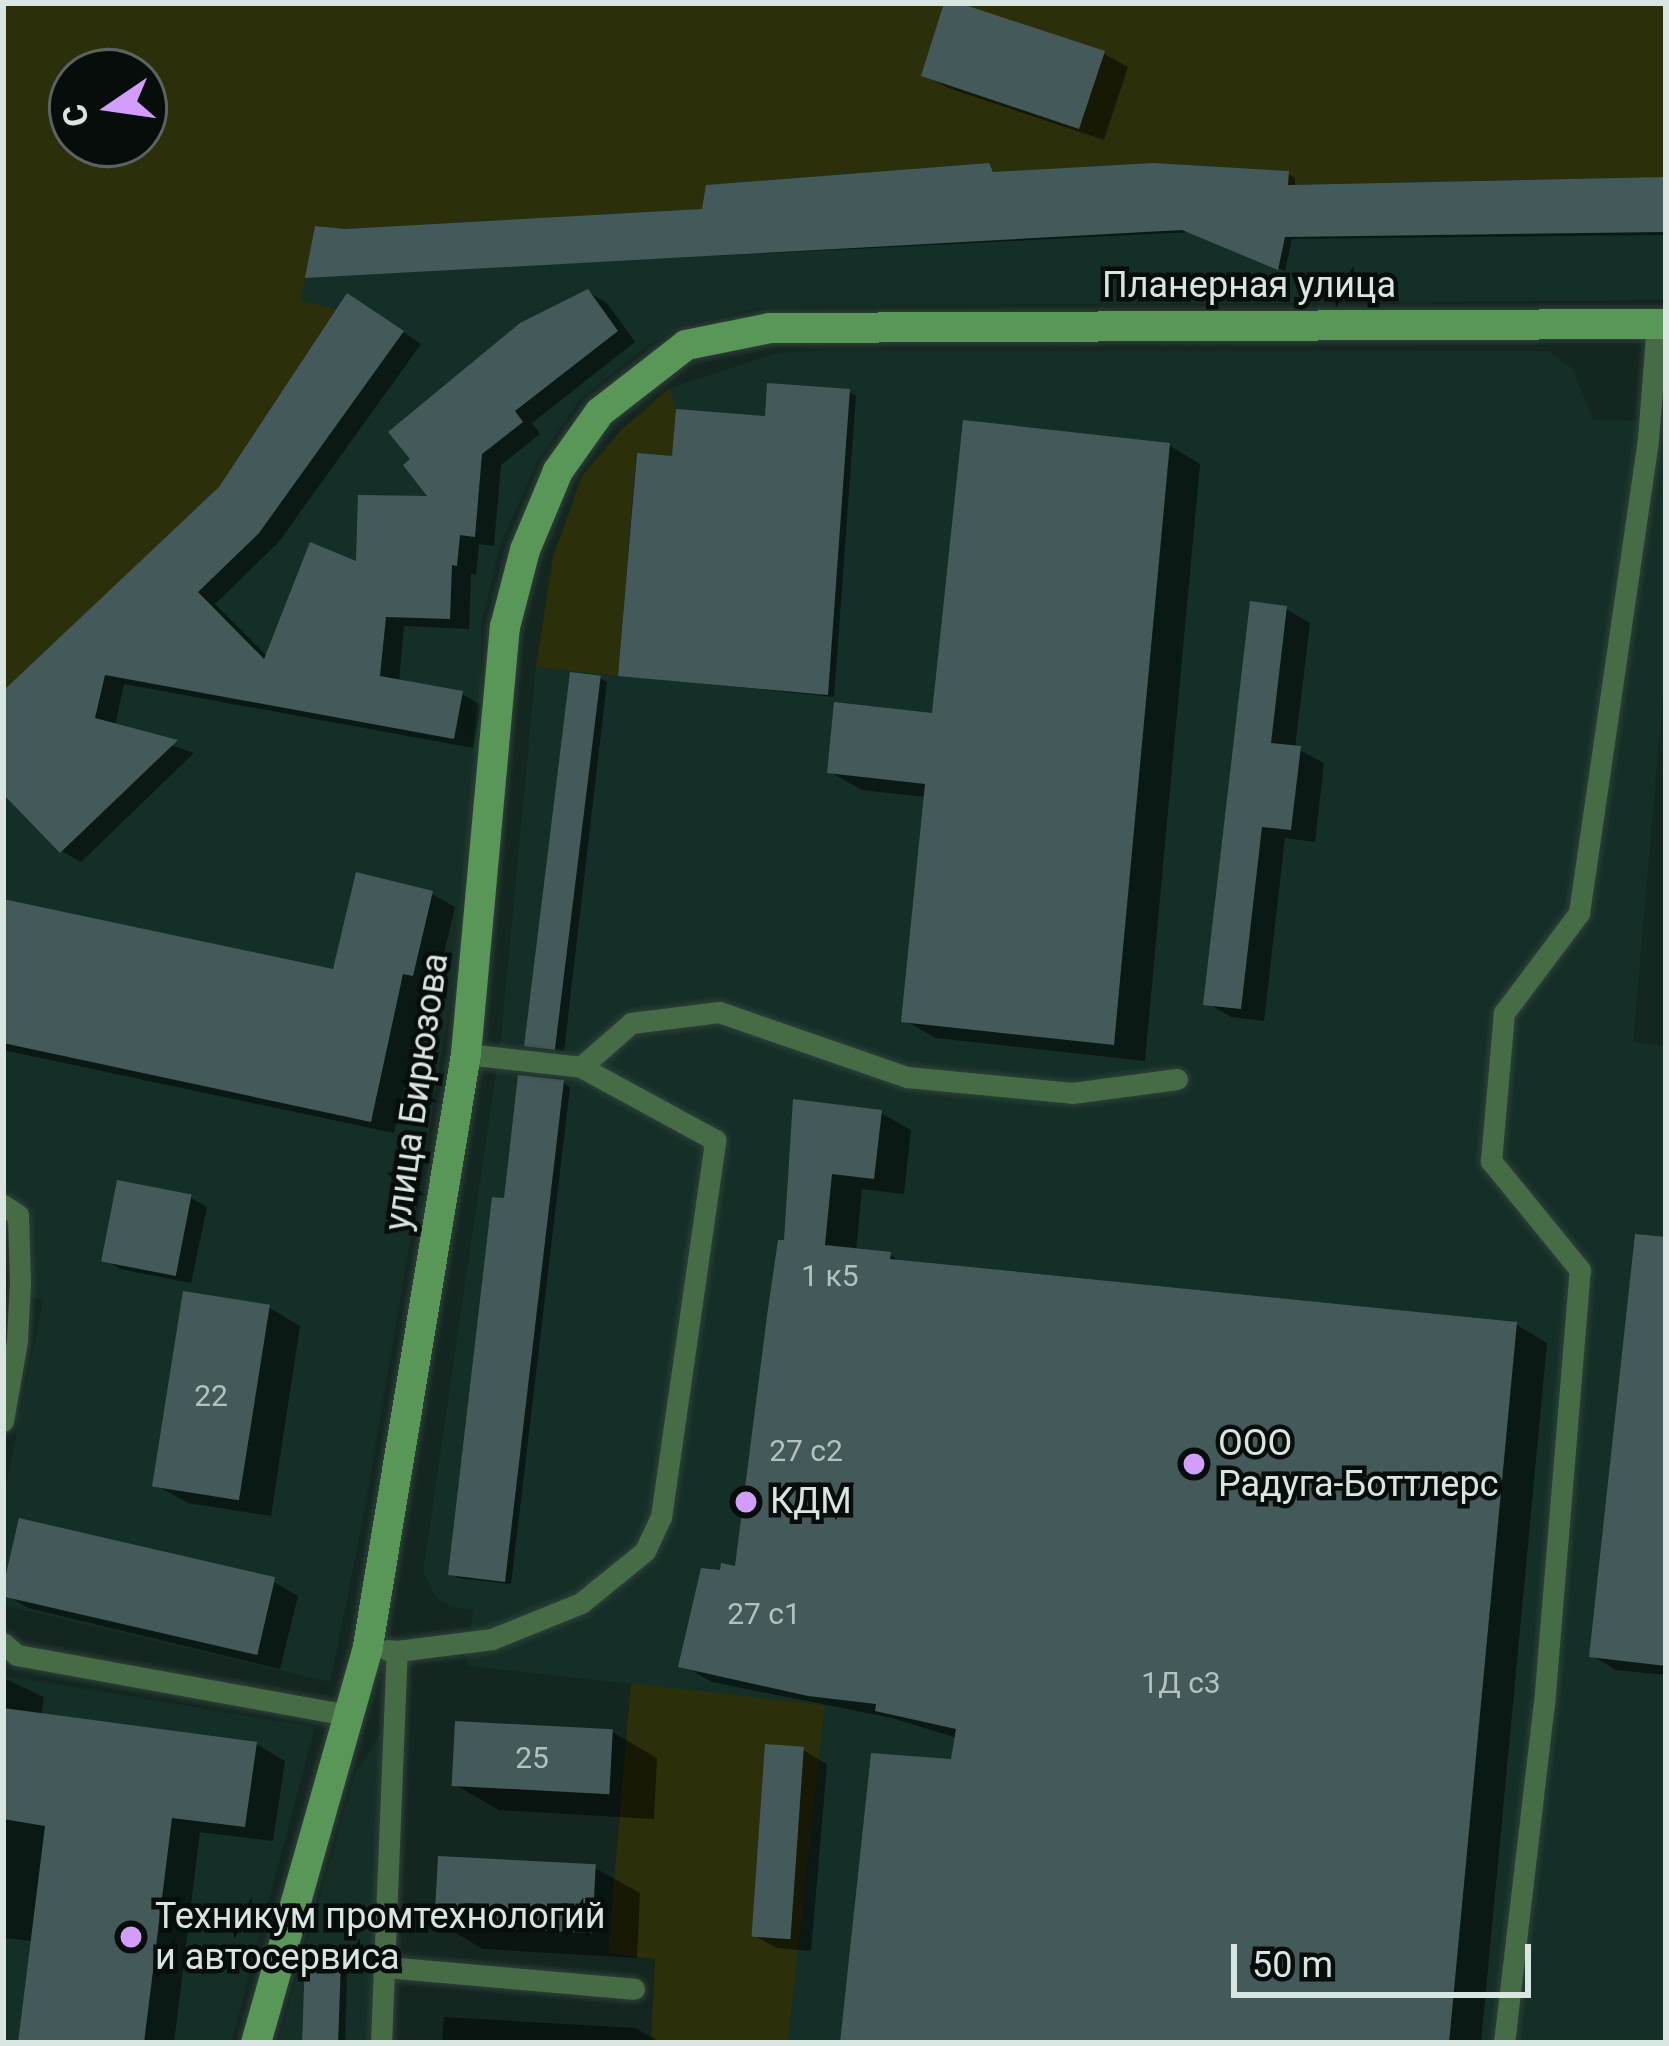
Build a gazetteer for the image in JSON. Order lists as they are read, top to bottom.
{
  "streets": {
    "main road": ["Планерная улица", "улица Бирюзова"]
  },
  "crossings": [
    ["Планерная улица", "улица Бирюзова"]
  ],
  "places": ["ООО Радуга-Боттлерс", "КДМ", "Техникум промтехнологий и автосервиса"],
  "house_numbers": [
    "1 к5",
    "22",
    "27 с2",
    "27 с1",
    "1Д с3",
    "25"
  ],
  "scale_bar": "50 m",
  "north": "left"
}
